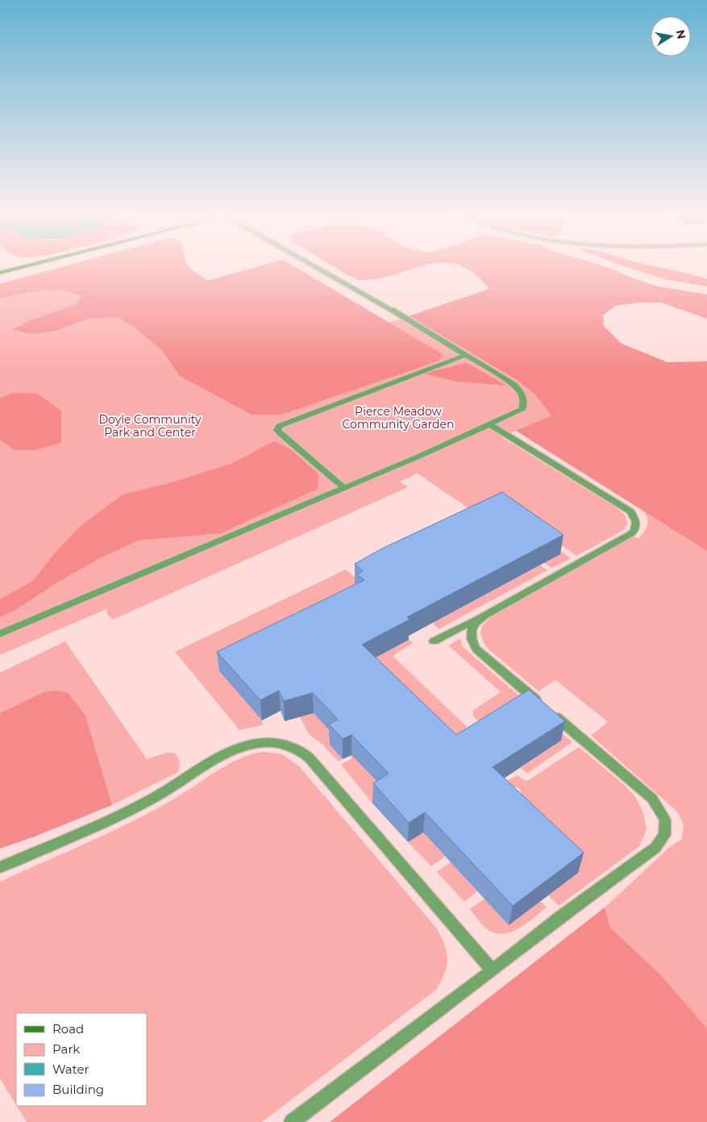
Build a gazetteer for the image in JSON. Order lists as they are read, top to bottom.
{
  "parks": ["Pierce Meadow Community Garden", "Doyle Community Park and Center"],
  "legend": [
    "Road",
    "Park",
    "Water",
    "Building"
  ],
  "north": "right"
}
